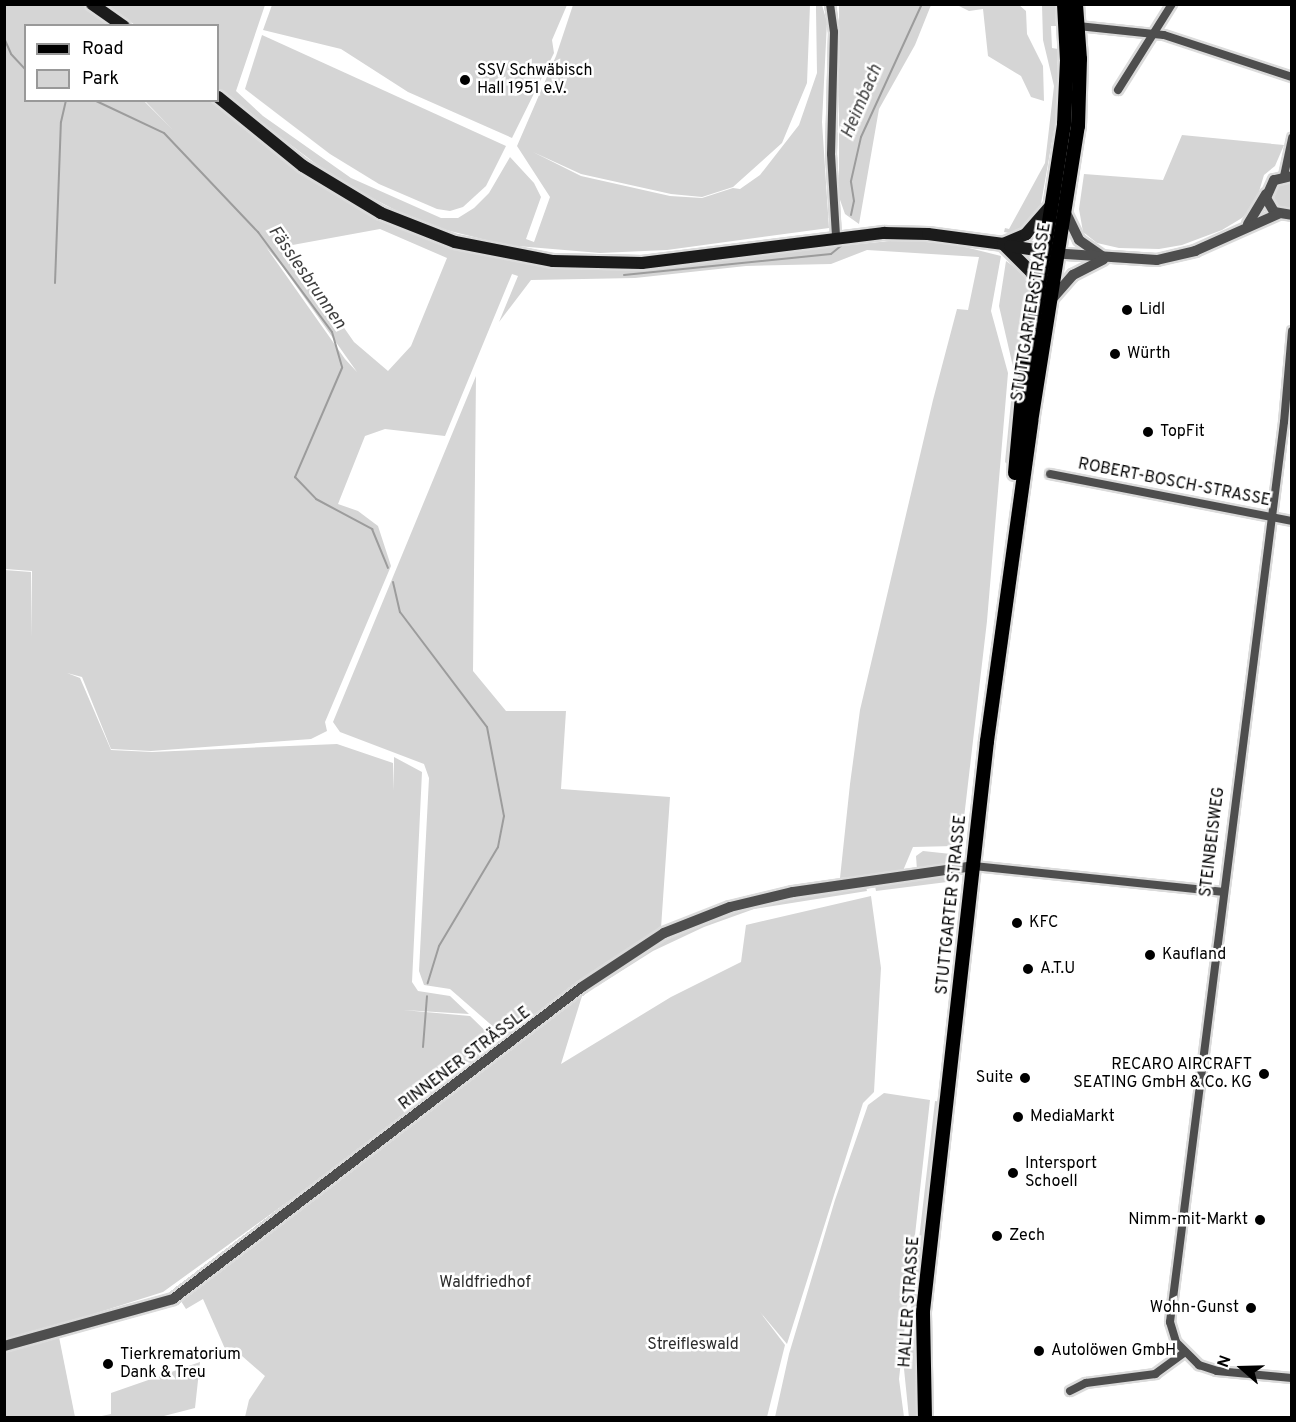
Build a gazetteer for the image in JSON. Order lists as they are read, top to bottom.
{
  "streets": {
    "main road": ["STUTTGARTER STRASSE", "HALLER STRASSE"],
    "street": ["ROBERT-BOSCH-STRASSE", "STEINBEISWEG", "RINNENER STRÄSSLE"]
  },
  "crossings": [
    ["STUTTGARTER STRASSE", "RINNENER STRÄSSLE"],
    ["STUTTGARTER STRASSE", "HALLER STRASSE"],
    ["ROBERT-BOSCH-STRASSE", "STEINBEISWEG"]
  ],
  "water": ["Heimbach", "Fässlesbrunnen"],
  "parks": ["Waldfriedhof", "Streifleswald"],
  "places": [
    "SSV Schwäbisch Hall 1951 e.V.",
    "Lidl",
    "Würth",
    "TopFit",
    "KFC",
    "Kaufland",
    "A.T.U",
    "RECARO AIRCRAFT SEATING GmbH & Co. KG",
    "Suite",
    "MediaMarkt",
    "Intersport Schoell",
    "Nimm-mit-Markt",
    "Zech",
    "Wohn-Gunst",
    "Autolöwen GmbH",
    "Tierkrematorium Dank & Treu"
  ],
  "legend": ["Road", "Park"],
  "north": "left"
}
